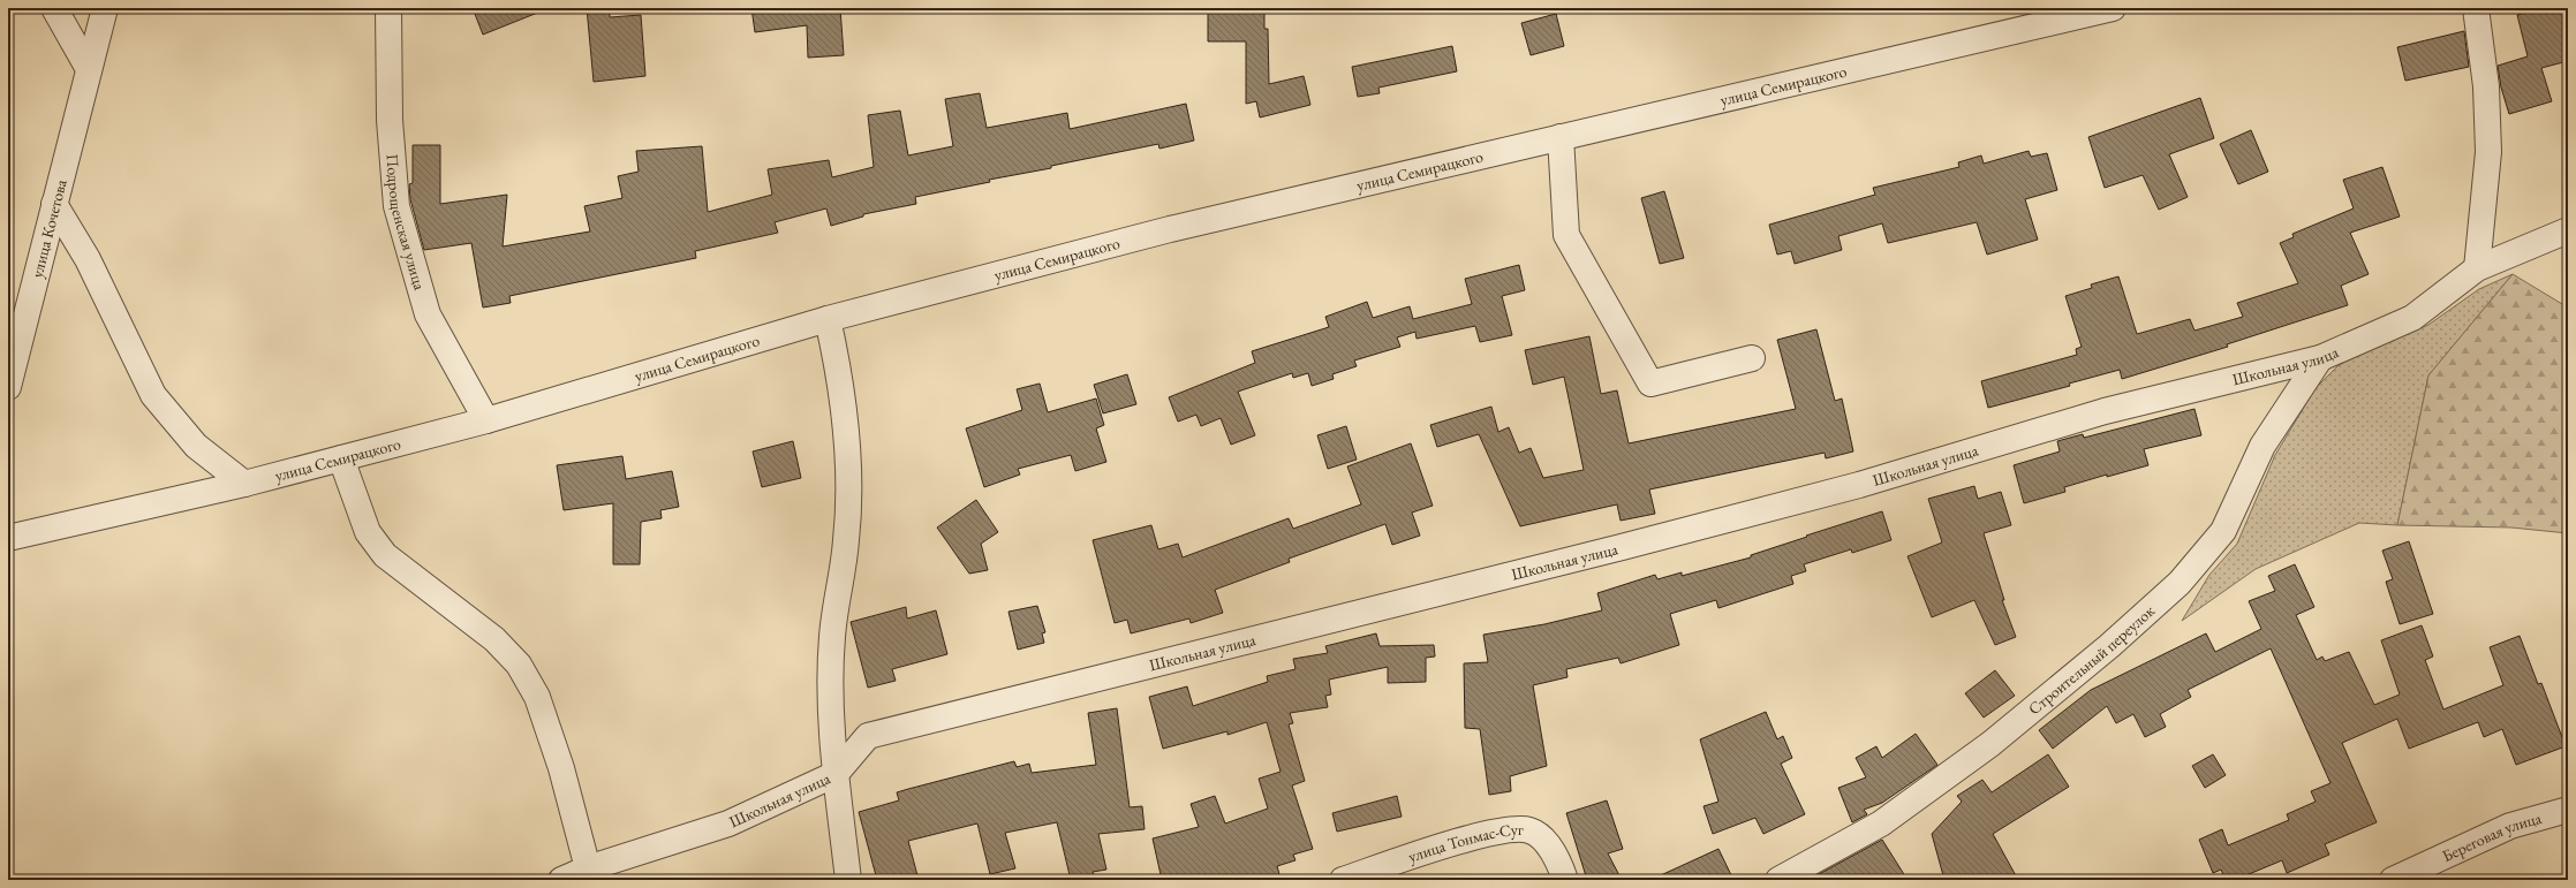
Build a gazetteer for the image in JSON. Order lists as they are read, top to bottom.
{
  "streets": {
    "street": [
      "улица Семирацкого",
      "Подрощенская улица",
      "улица Кочетова",
      "Школьная улица",
      "Строительный переулок",
      "Береговая улица",
      "улица Тонмас-Суг"
    ]
  },
  "crossings": [
    ["улица Семирацкого", "Подрощенская улица"],
    ["Школьная улица", "Строительный переулок"]
  ]
}
